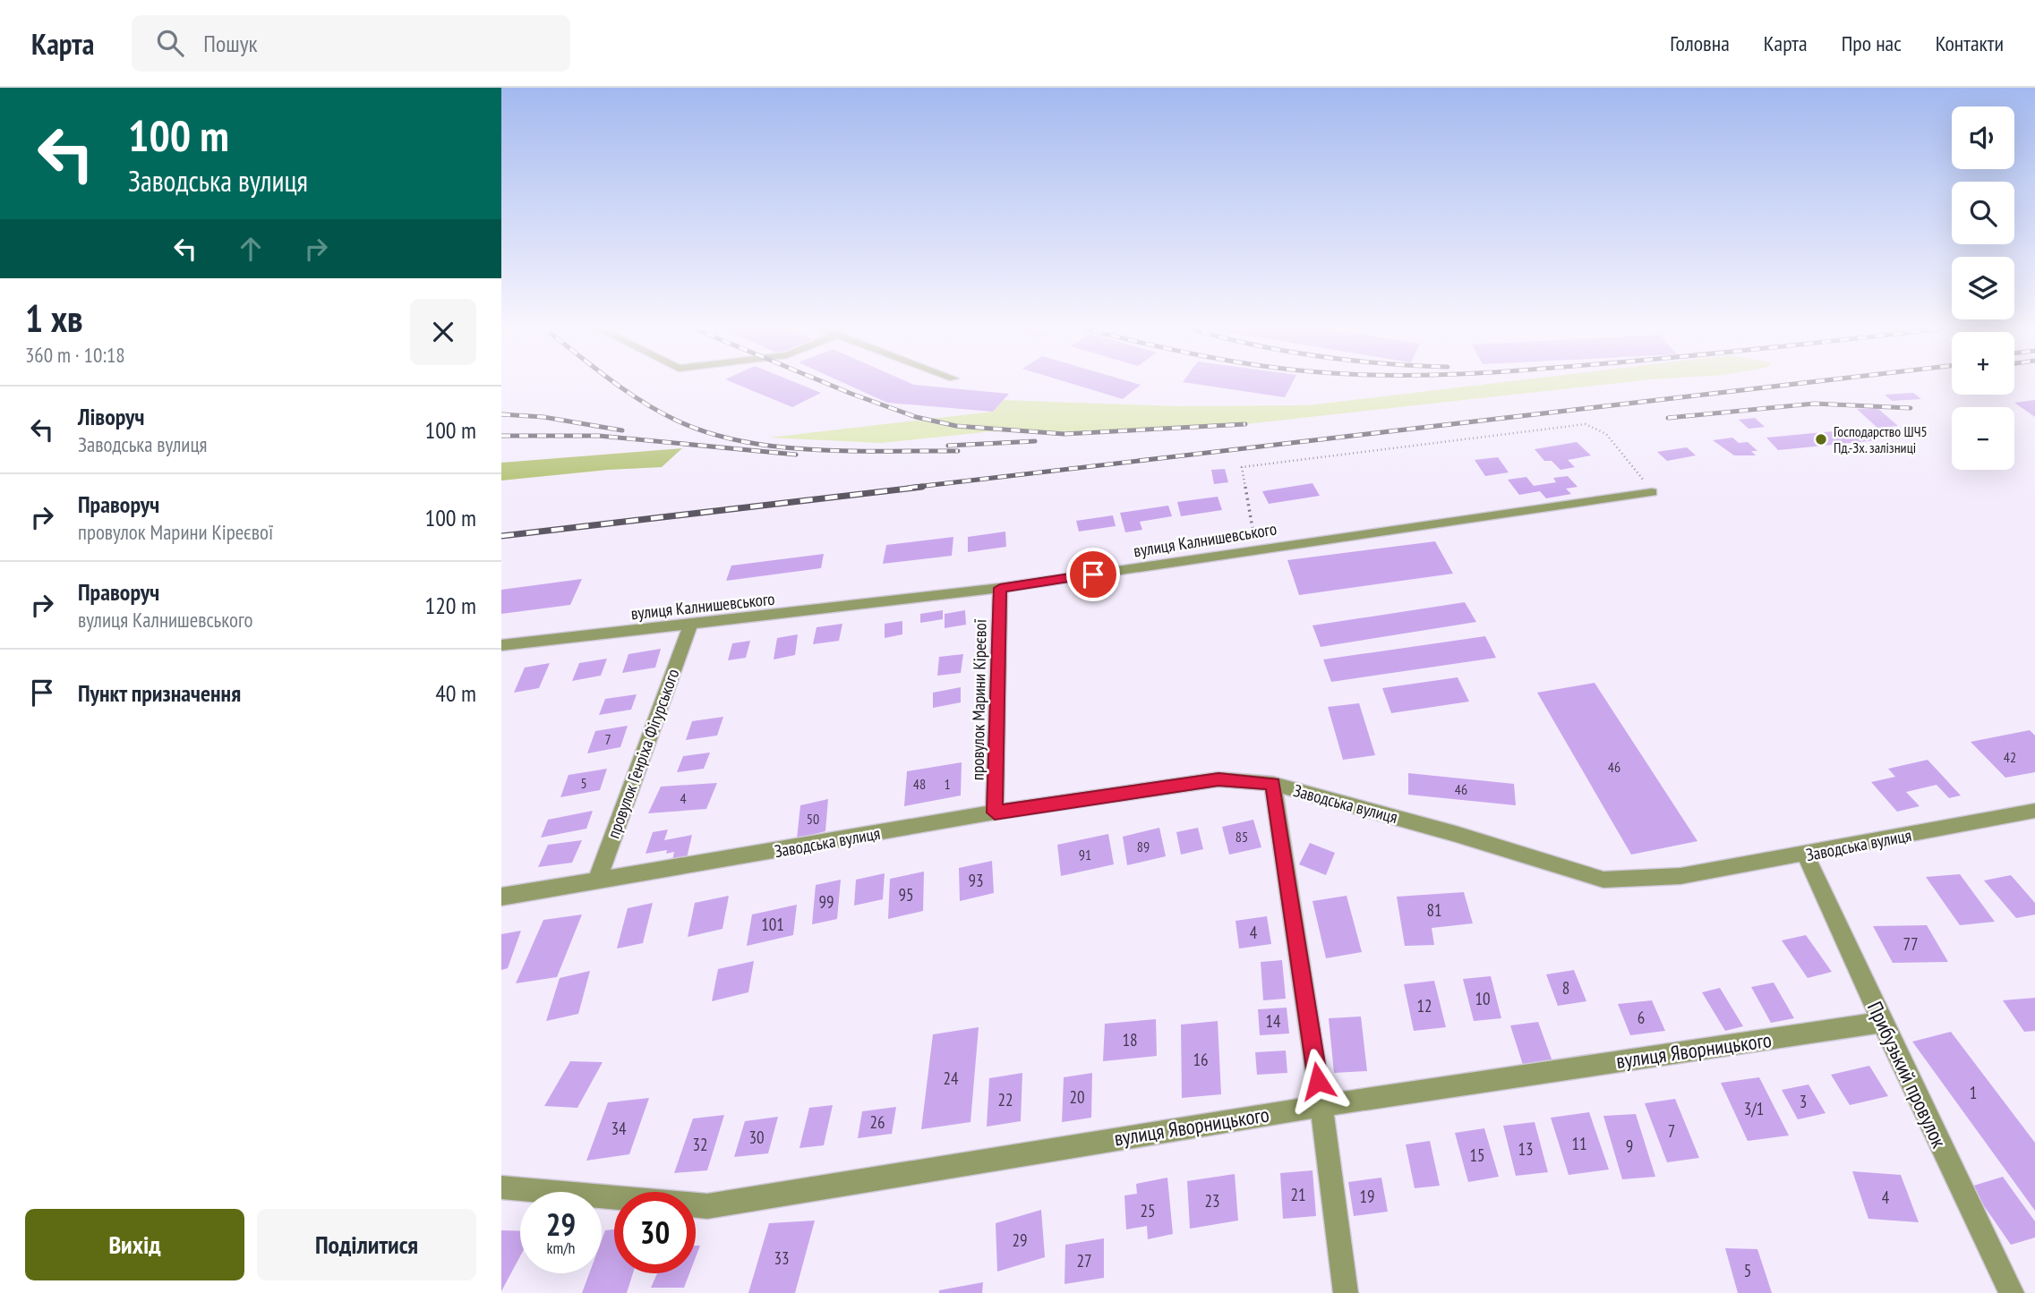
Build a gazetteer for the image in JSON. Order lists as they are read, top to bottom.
{
  "streets": {
    "street": [
      "вулиця Калнишевського",
      "провулок Марини Кіреєвої",
      "провулок Генріха Фігурського",
      "Заводська вулиця",
      "вулиця Яворницького",
      "Прибузький провулок"
    ]
  },
  "crossings": [
    ["вулиця Калнишевського", "провулок Марини Кіреєвої"],
    ["вулиця Калнишевського", "провулок Генріха Фігурського"],
    ["провулок Марини Кіреєвої", "Заводська вулиця"],
    ["провулок Генріха Фігурського", "Заводська вулиця"],
    ["Заводська вулиця", "Прибузький провулок"],
    ["вулиця Яворницького", "Прибузький провулок"]
  ],
  "places": ["Господарство ШЧ5 Пд.-Зх. залізниці"],
  "house_numbers": [
    "7",
    "42",
    "46",
    "5",
    "48",
    "1",
    "46",
    "4",
    "50",
    "85",
    "89",
    "91",
    "93",
    "95",
    "99",
    "81",
    "101",
    "4",
    "77",
    "8",
    "10",
    "12",
    "6",
    "14",
    "18",
    "16",
    "24",
    "1",
    "20",
    "22",
    "3",
    "3/1",
    "26",
    "34",
    "7",
    "30",
    "11",
    "32",
    "9",
    "13",
    "15",
    "21",
    "19",
    "4",
    "23",
    "25",
    "29",
    "33",
    "27",
    "5"
  ],
  "page": {
    "header": "Карта",
    "search": "Пошук",
    "nav": [
      "Головна",
      "Карта",
      "Про нас",
      "Контакти"
    ],
    "turn": ["100 m", "Заводська вулиця"],
    "map_buttons": ["+", "−"],
    "heading": ["1 хв", "360 m · 10:18"],
    "list": [
      {
        "name": "Ліворуч",
        "note": "Заводська вулиця",
        "value": "100 m"
      },
      {
        "name": "Праворуч",
        "note": "провулок Марини Кіреєвої",
        "value": "100 m"
      },
      {
        "name": "Праворуч",
        "note": "вулиця Калнишевського",
        "value": "120 m"
      },
      {
        "name": "Пункт призначення",
        "value": "40 m"
      }
    ],
    "speed": "29 km/h",
    "limit": "30",
    "buttons": ["Вихід", "Поділитися"]
  }
}
